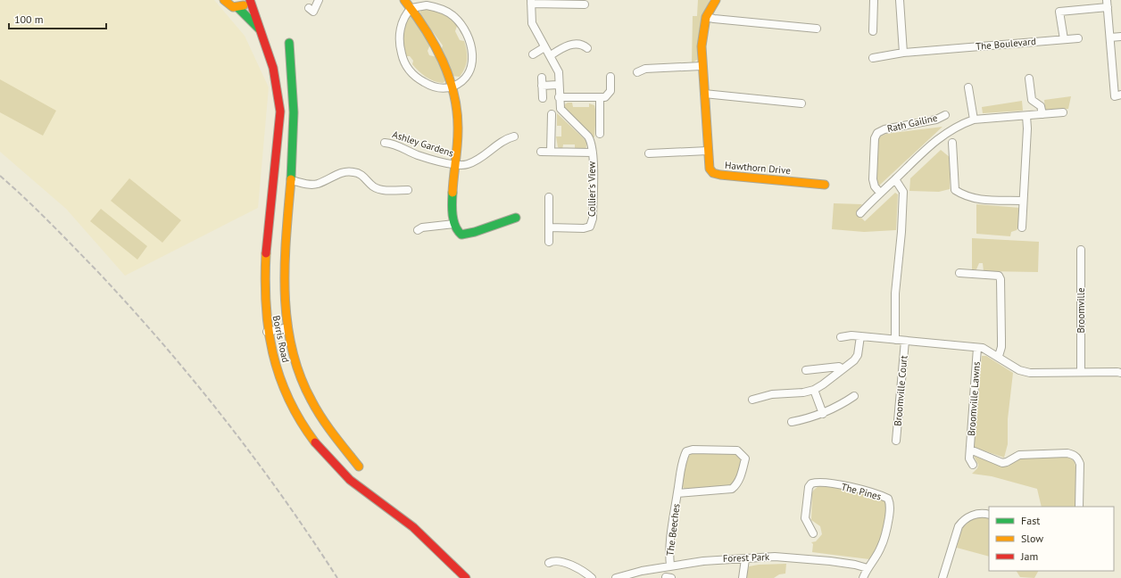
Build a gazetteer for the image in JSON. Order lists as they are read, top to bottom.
{
  "streets": {
    "street": [
      "The Boulevard",
      "Rath Gailine",
      "Ashley Gardens",
      "Hawthorn Drive",
      "Collier's View",
      "Broomville",
      "Borris Road",
      "Broomville Court",
      "Broomville Lawns",
      "The Pines",
      "The Beeches",
      "Forest Park"
    ]
  },
  "crossings": [
    ["The Pines", "Forest Park"],
    ["The Beeches", "Forest Park"]
  ],
  "legend": ["Fast", "Slow", "Jam"],
  "scale_bar": "100 m"
}
